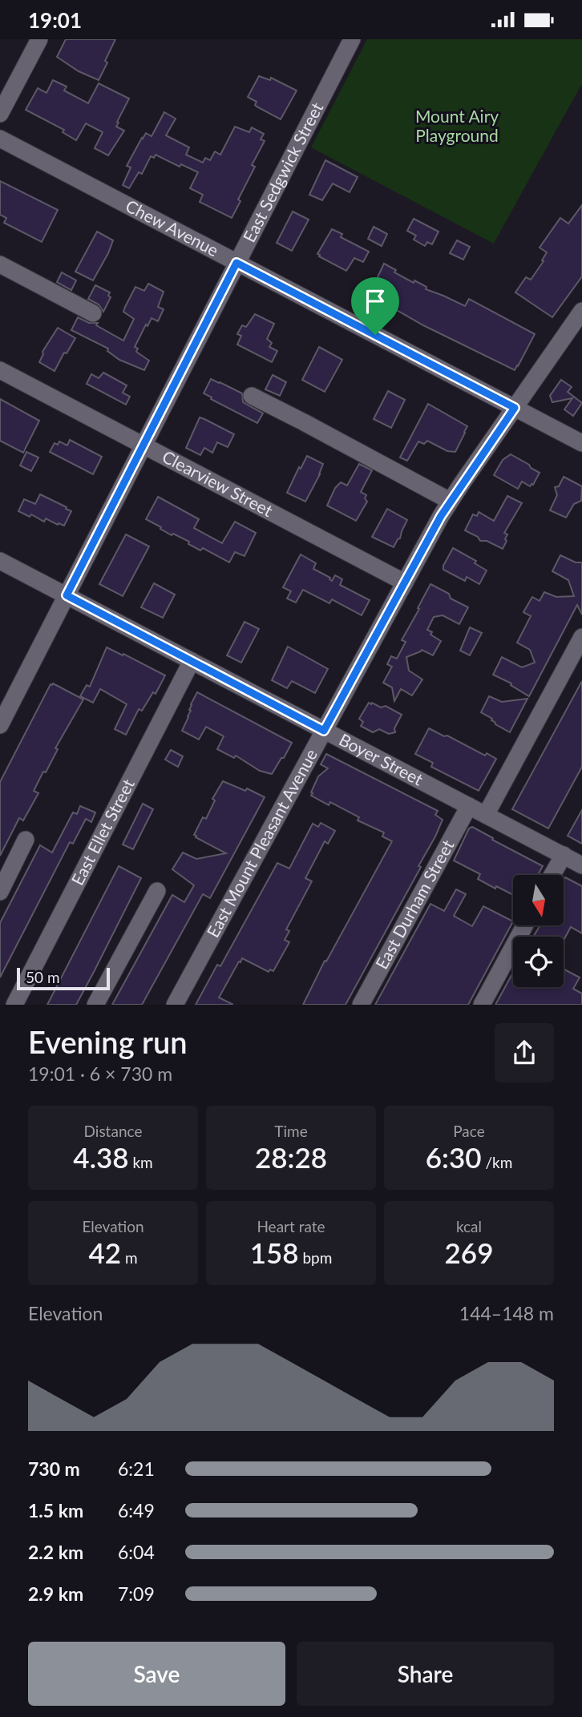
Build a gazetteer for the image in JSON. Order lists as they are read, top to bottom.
{
  "streets": {
    "street": [
      "East Sedgwick Street",
      "Chew Avenue",
      "Clearview Street",
      "Boyer Street",
      "East Ellet Street",
      "East Mount Pleasant Avenue",
      "East Durham Street"
    ]
  },
  "crossings": [
    ["East Sedgwick Street", "Chew Avenue"],
    ["East Sedgwick Street", "Clearview Street"],
    ["East Sedgwick Street", "Boyer Street"],
    ["Chew Avenue", "East Mount Pleasant Avenue"],
    ["Clearview Street", "East Mount Pleasant Avenue"],
    ["Boyer Street", "East Ellet Street"],
    ["Boyer Street", "East Mount Pleasant Avenue"],
    ["Boyer Street", "East Durham Street"]
  ],
  "parks": ["Mount Airy Playground"],
  "scale_bar": "50 m",
  "north": "bottom",
  "page": {
    "status": "19:01",
    "scale": "50 m",
    "heading": ["Evening run", "19:01 · 6 × 730 m"],
    "stats": [
      ["Distance", "4.38 km"],
      ["Time", "28:28"],
      ["Pace", "6:30 /km"],
      ["Elevation", "42 m"],
      ["Heart rate", "158 bpm"],
      ["kcal", "269"]
    ],
    "chart": ["Elevation", "144–148 m"],
    "list": [
      {
        "name": "730 m",
        "note": "6:21"
      },
      {
        "name": "1.5 km",
        "note": "6:49"
      },
      {
        "name": "2.2 km",
        "note": "6:04"
      },
      {
        "name": "2.9 km",
        "note": "7:09"
      }
    ],
    "buttons": ["Save", "Share"]
  }
}
